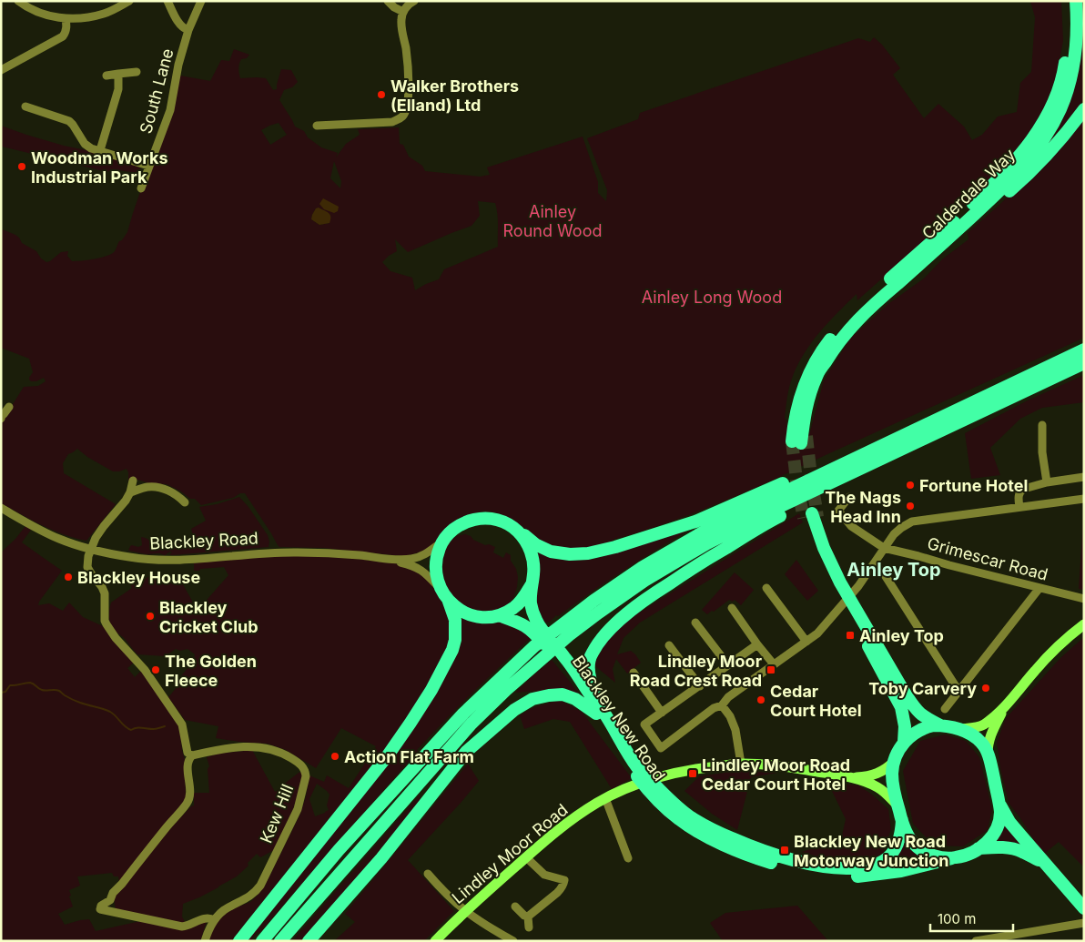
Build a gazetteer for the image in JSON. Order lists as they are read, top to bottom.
{
  "streets": {
    "highway": ["Calderdale Way", "Blackley New Road"],
    "main road": ["Lindley Moor Road"],
    "street": [
      "South Lane",
      "Blackley Road",
      "Grimescar Road",
      "Kew Hill"
    ]
  },
  "crossings": [
    ["Blackley Road", "Blackley New Road"],
    ["Blackley New Road", "Lindley Moor Road"]
  ],
  "districts": ["Ainley Top"],
  "parks": ["Ainley Round Wood", "Ainley Long Wood"],
  "places": {
    "other": [
      "Walker Brothers (Elland) Ltd",
      "Woodman Works Industrial Park",
      "Fortune Hotel",
      "The Nags Head Inn",
      "Blackley House",
      "Blackley Cricket Club",
      "The Golden Fleece",
      "Toby Carvery",
      "Cedar Court Hotel",
      "Action Flat Farm"
    ],
    "transit": [
      "Ainley Top",
      "Lindley Moor Road Crest Road",
      "Lindley Moor Road Cedar Court Hotel",
      "Blackley New Road Motorway Junction"
    ]
  },
  "scale_bar": "100 m"
}
